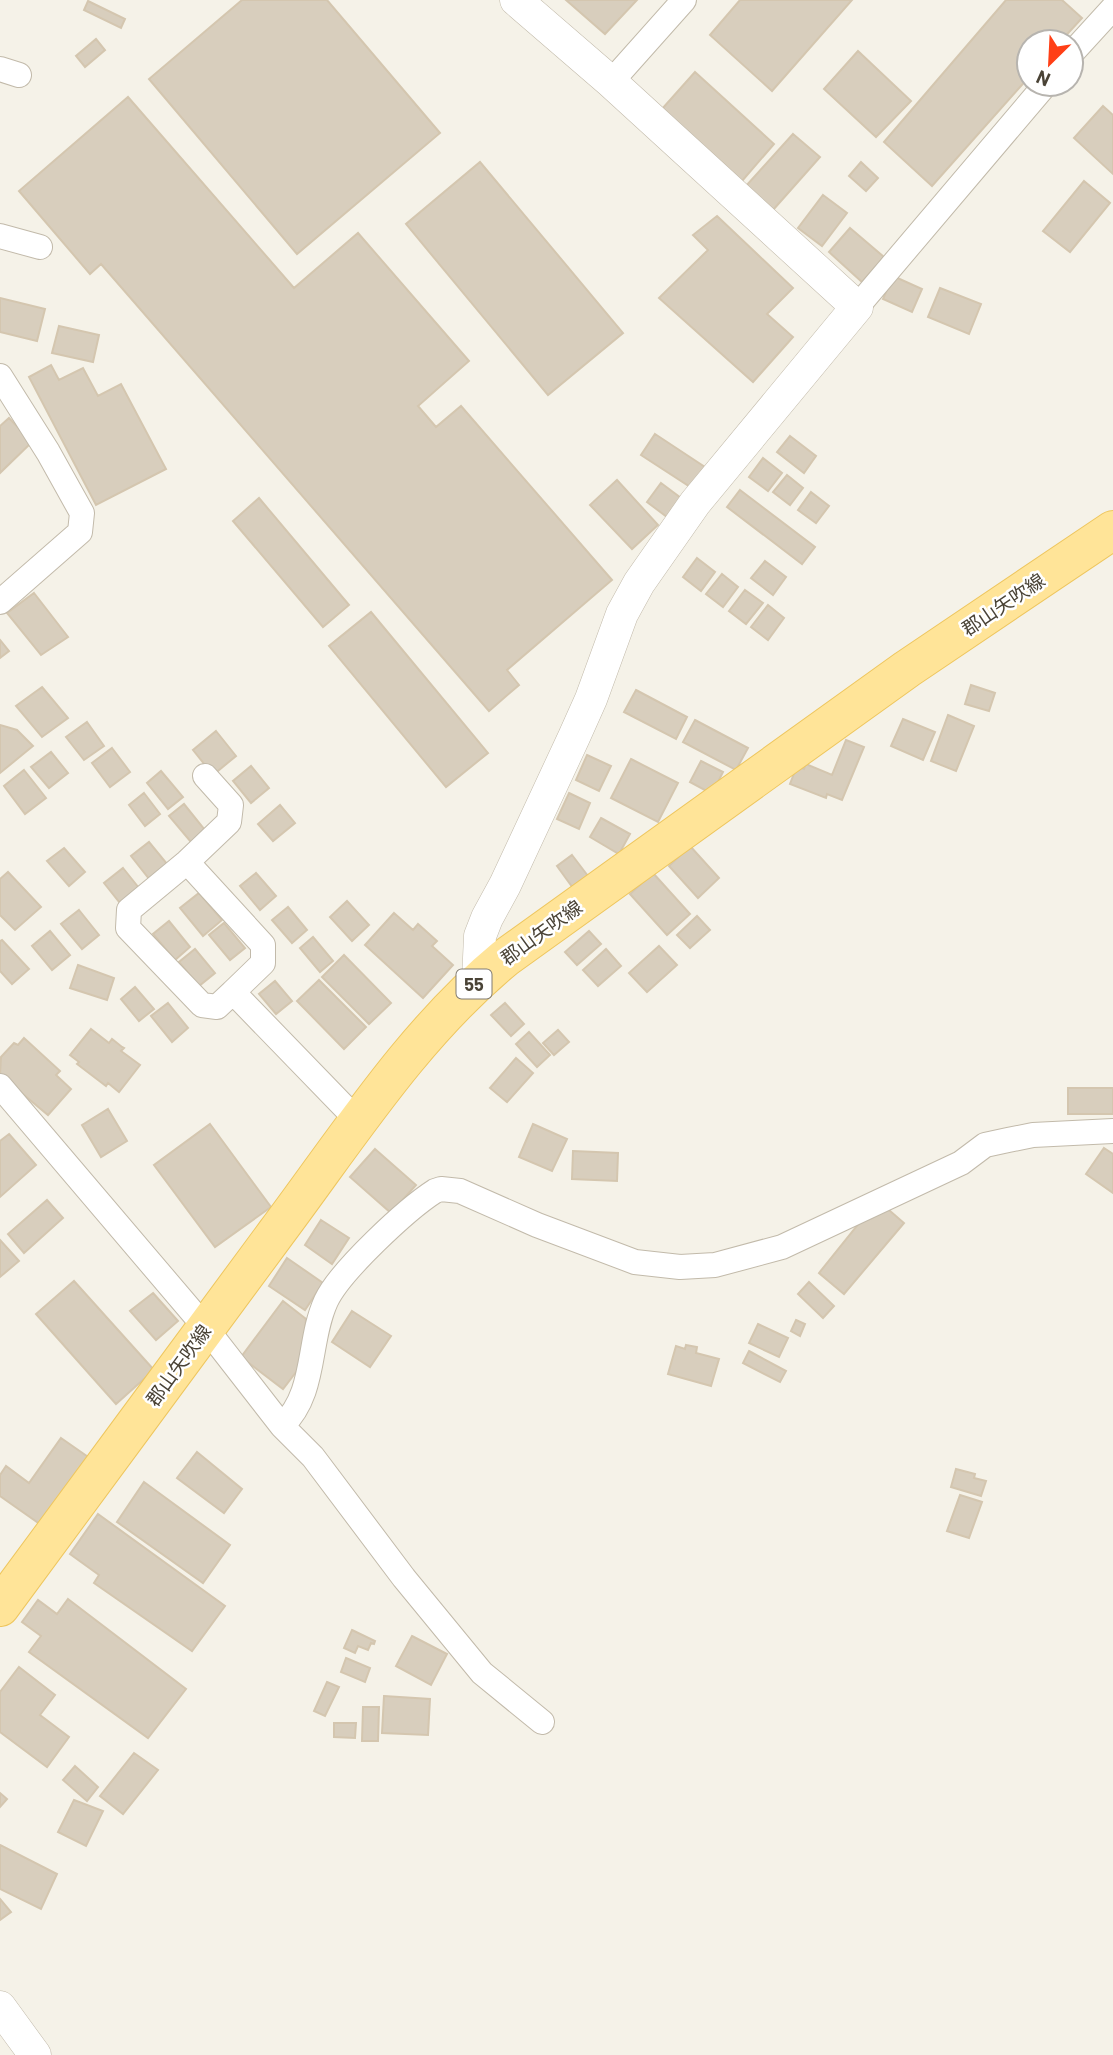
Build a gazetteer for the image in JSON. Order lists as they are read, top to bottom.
{
  "streets": {
    "main road": ["郡山矢吹線", "55"]
  },
  "north": "bottom left"
}
